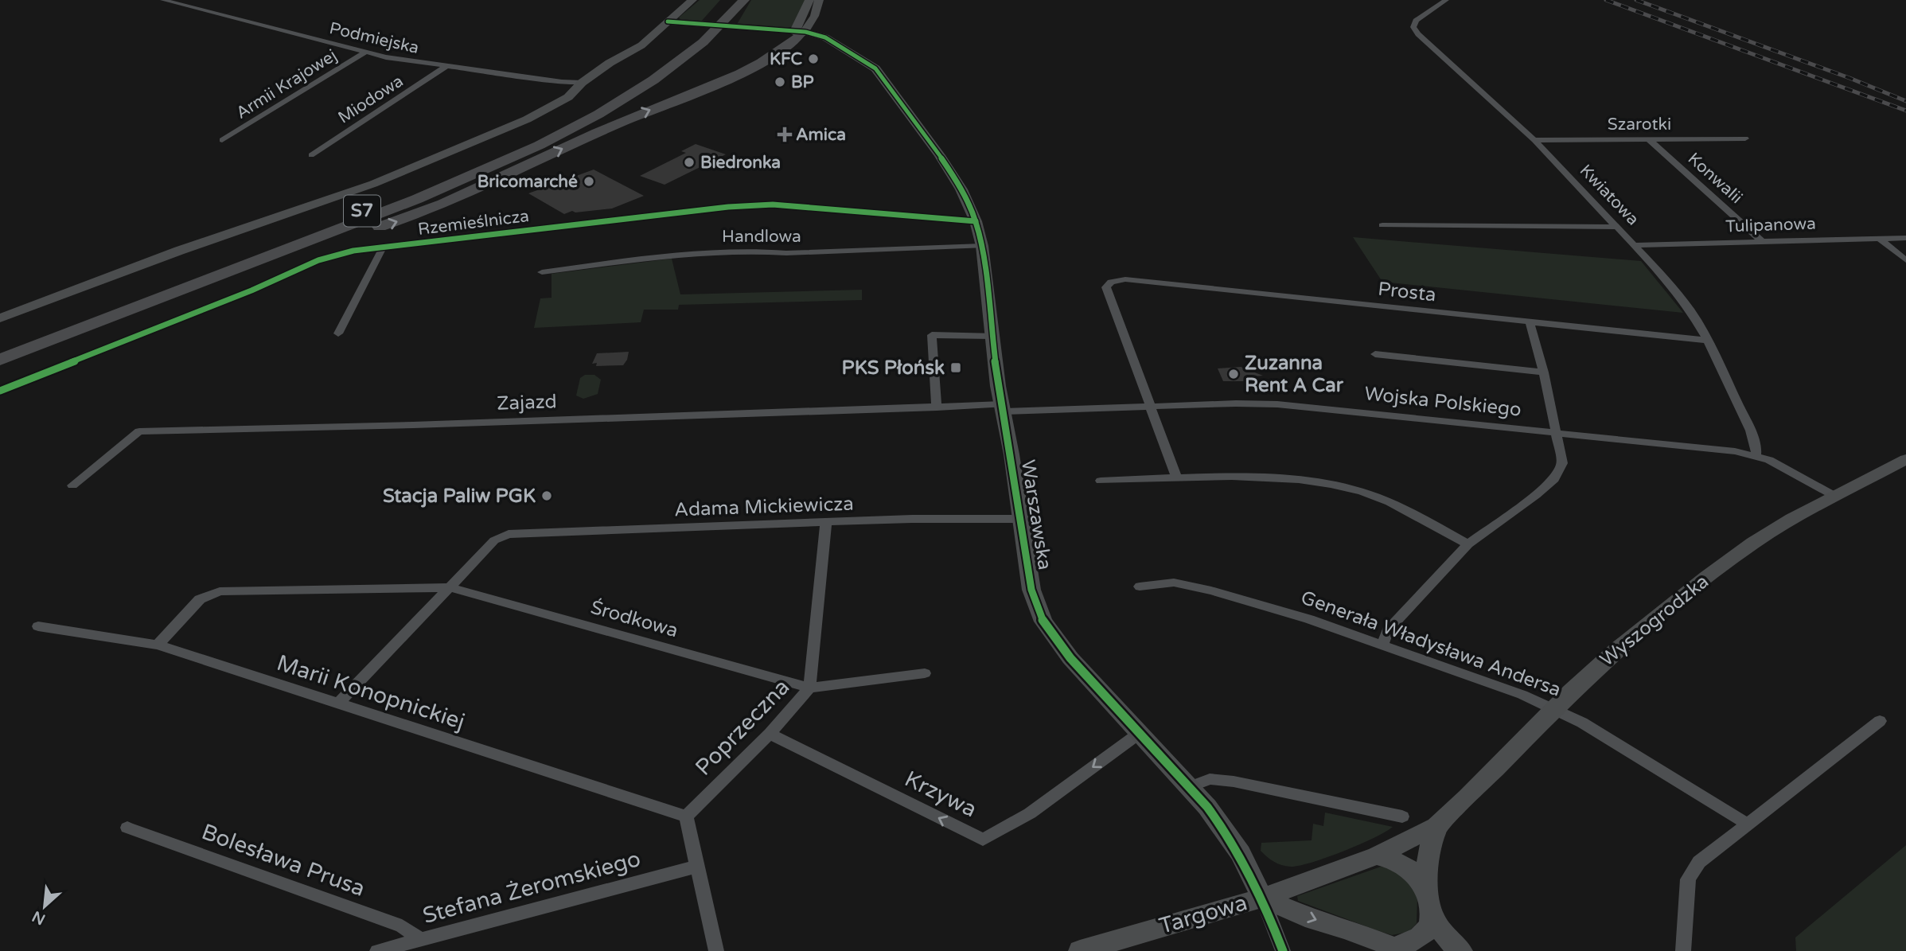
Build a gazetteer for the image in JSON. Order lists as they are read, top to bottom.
{
  "streets": {
    "highway": ["S7"],
    "street": [
      "Podmiejska",
      "Armii Krajowej",
      "Miodowa",
      "Szarotki",
      "Konwalii",
      "Kwiatowa",
      "Rzemieślnicza",
      "Tulipanowa",
      "Handlowa",
      "Prosta",
      "Wojska Polskiego",
      "Zajazd",
      "Adama Mickiewicza",
      "Warszawska",
      "Środkowa",
      "Wyszogrodzka",
      "Generała Władysława Andersa",
      "Marii Konopnickiej",
      "Poprzeczna",
      "Krzywa",
      "Bolesława Prusa",
      "Stefana Żeromskiego",
      "Targowa"
    ]
  },
  "crossings": [
    ["Podmiejska", "Armii Krajowej"],
    ["Podmiejska", "Miodowa"],
    ["Szarotki", "Konwalii"],
    ["Szarotki", "Kwiatowa"],
    ["Konwalii", "Tulipanowa"],
    ["Kwiatowa", "Tulipanowa"],
    ["Kwiatowa", "Prosta"],
    ["Kwiatowa", "Wojska Polskiego"],
    ["S7", "Warszawska"],
    ["Rzemieślnicza", "Warszawska"],
    ["Handlowa", "Warszawska"],
    ["Prosta", "Wojska Polskiego"],
    ["Wojska Polskiego", "Zajazd"],
    ["Wojska Polskiego", "Warszawska"],
    ["Wojska Polskiego", "Wyszogrodzka"],
    ["Zajazd", "Warszawska"],
    ["Adama Mickiewicza", "Warszawska"],
    ["Adama Mickiewicza", "Środkowa"],
    ["Adama Mickiewicza", "Poprzeczna"],
    ["Warszawska", "Wyszogrodzka"],
    ["Warszawska", "Krzywa"],
    ["Warszawska", "Targowa"],
    ["Środkowa", "Marii Konopnickiej"],
    ["Środkowa", "Poprzeczna"],
    ["Wyszogrodzka", "Generała Władysława Andersa"],
    ["Wyszogrodzka", "Targowa"],
    ["Marii Konopnickiej", "Poprzeczna"],
    ["Poprzeczna", "Krzywa"],
    ["Bolesława Prusa", "Stefana Żeromskiego"]
  ],
  "one_way": ["Krzywa"],
  "places": {
    "other": [
      "KFC",
      "BP",
      "Biedronka",
      "Bricomarché",
      "Zuzanna Rent A Car",
      "Stacja Paliw PGK"
    ],
    "health": ["Amica"],
    "transit": ["PKS Płońsk"]
  },
  "north": "bottom left"
}
